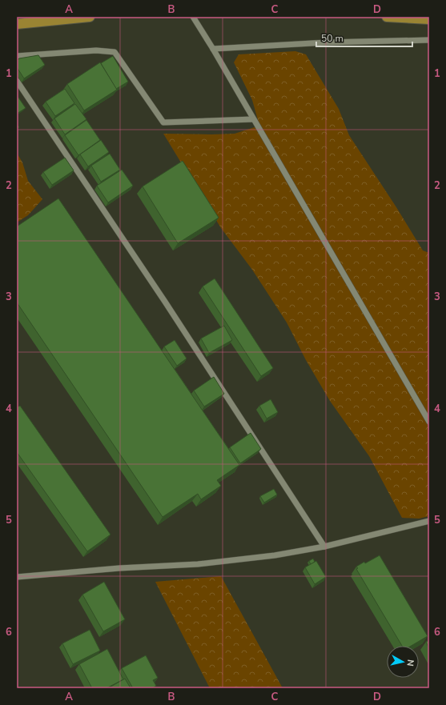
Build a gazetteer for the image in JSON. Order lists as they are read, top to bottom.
{
  "scale_bar": "50 m",
  "north": "right",
  "grid": {
    "columns": [
      "A",
      "B",
      "C",
      "D"
    ],
    "rows": [
      "1",
      "2",
      "3",
      "4",
      "5",
      "6"
    ]
  }
}
